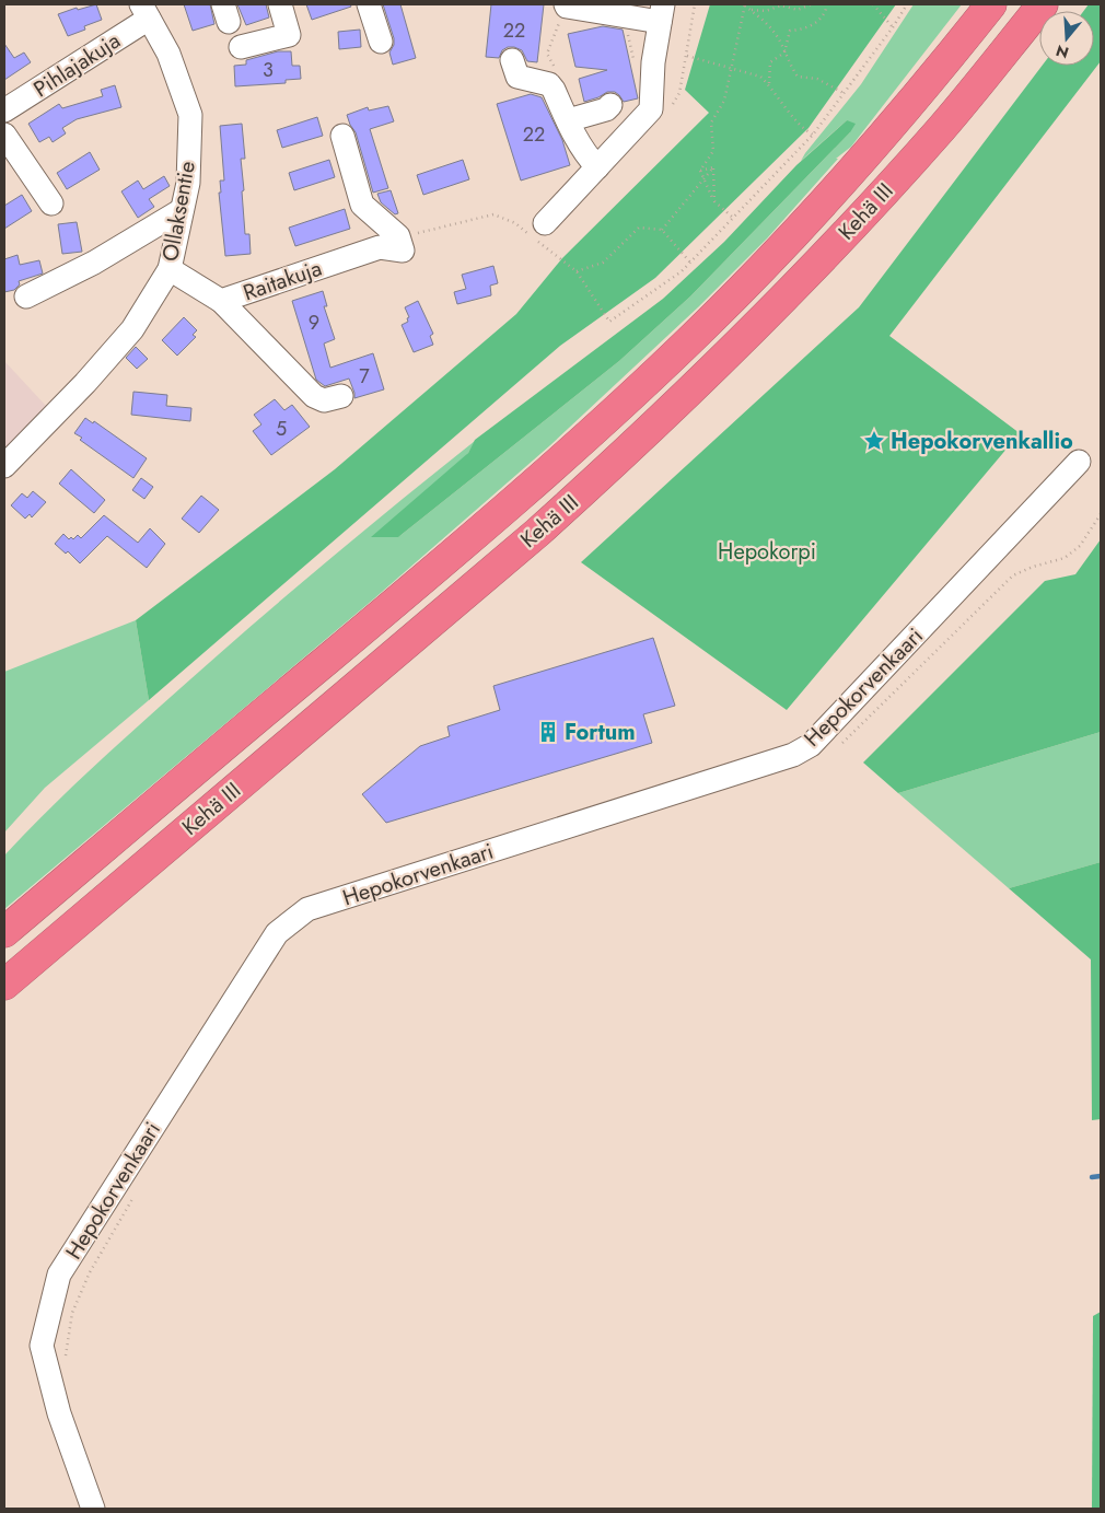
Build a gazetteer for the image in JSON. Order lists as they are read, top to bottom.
{
  "streets": {
    "highway": ["Kehä III"],
    "street": [
      "Pihlajakuja",
      "Ollaksentie",
      "Raitakuja",
      "Hepokorvenkaari"
    ]
  },
  "crossings": [
    ["Pihlajakuja", "Ollaksentie"],
    ["Ollaksentie", "Raitakuja"]
  ],
  "parks": ["Hepokorpi"],
  "places": {
    "place": ["Hepokorvenkallio"],
    "building": ["Fortum"]
  },
  "house_numbers": [
    "22",
    "3",
    "22",
    "9",
    "7",
    "5"
  ],
  "north": "bottom"
}
